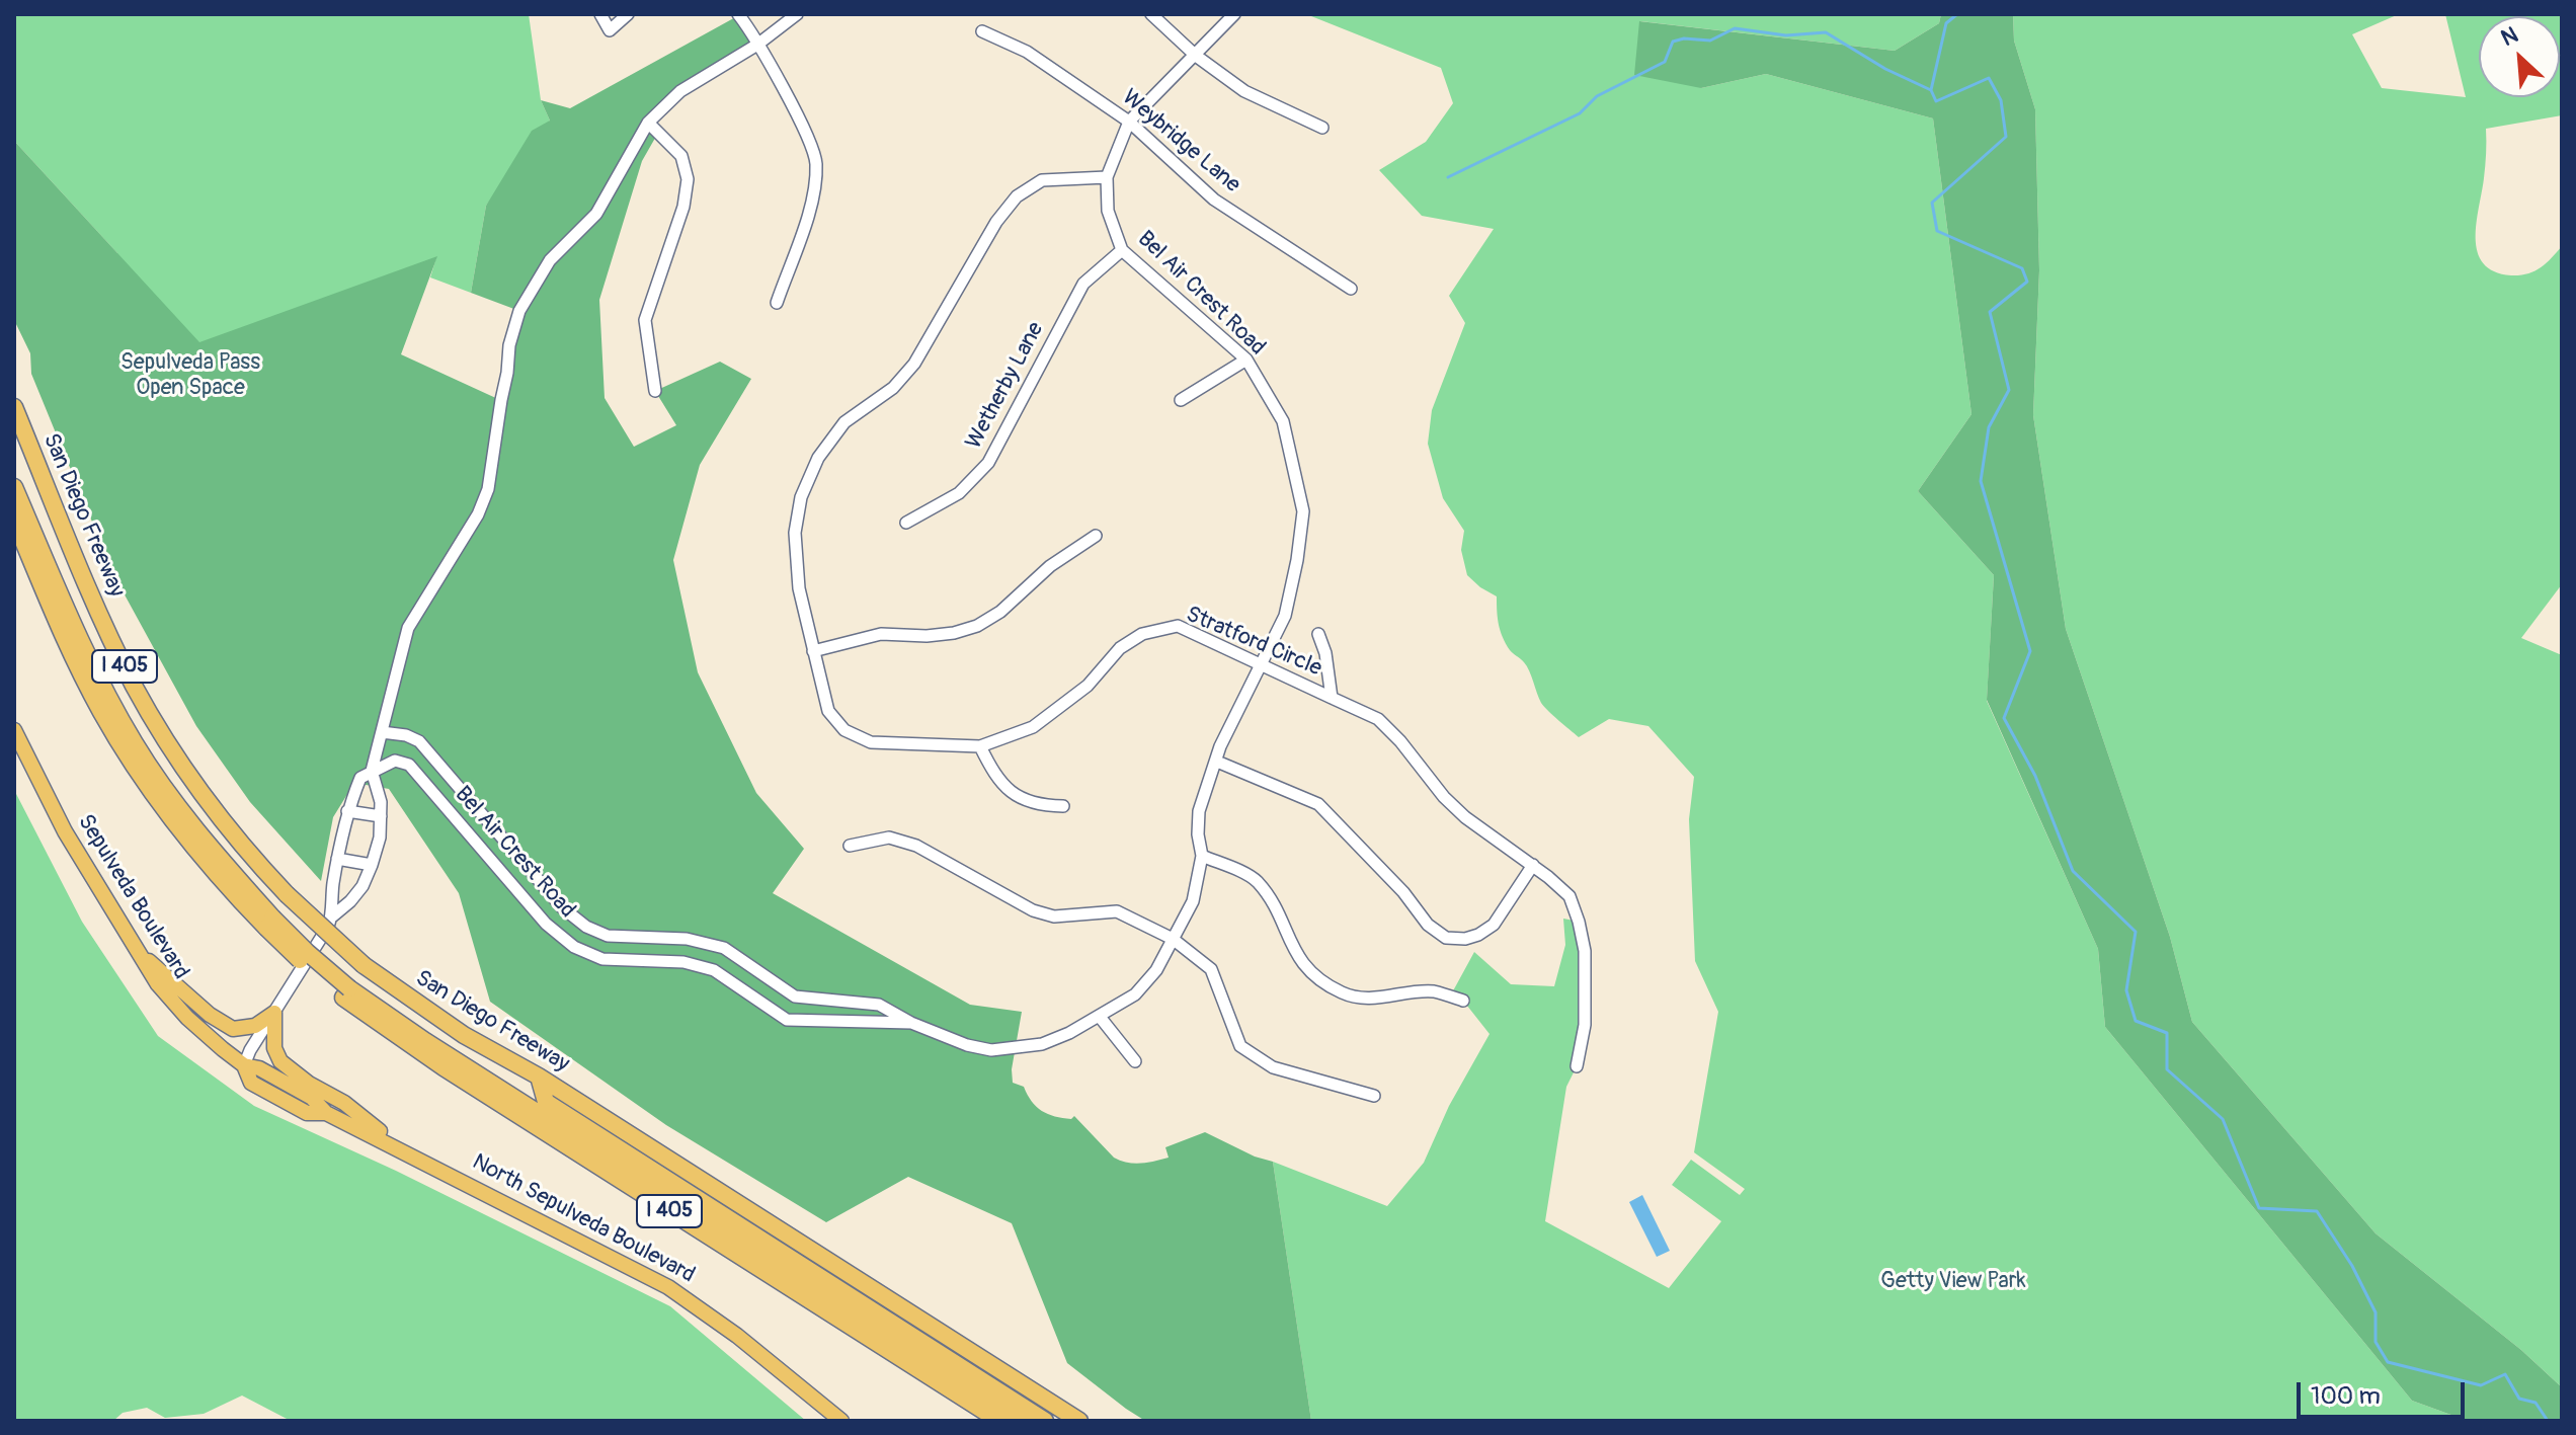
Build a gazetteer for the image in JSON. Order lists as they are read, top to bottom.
{
  "streets": {
    "highway": ["San Diego Freeway", "I 405"],
    "main road": ["Sepulveda Boulevard", "North Sepulveda Boulevard"],
    "street": [
      "Weybridge Lane",
      "Bel Air Crest Road",
      "Wetherby Lane",
      "Stratford Circle"
    ]
  },
  "crossings": [
    ["Weybridge Lane", "Bel Air Crest Road"],
    ["Bel Air Crest Road", "Wetherby Lane"],
    ["Bel Air Crest Road", "Stratford Circle"],
    ["Sepulveda Boulevard", "North Sepulveda Boulevard"]
  ],
  "parks": ["Sepulveda Pass Open Space", "Getty View Park"],
  "scale_bar": "100 m",
  "north": "top left"
}
